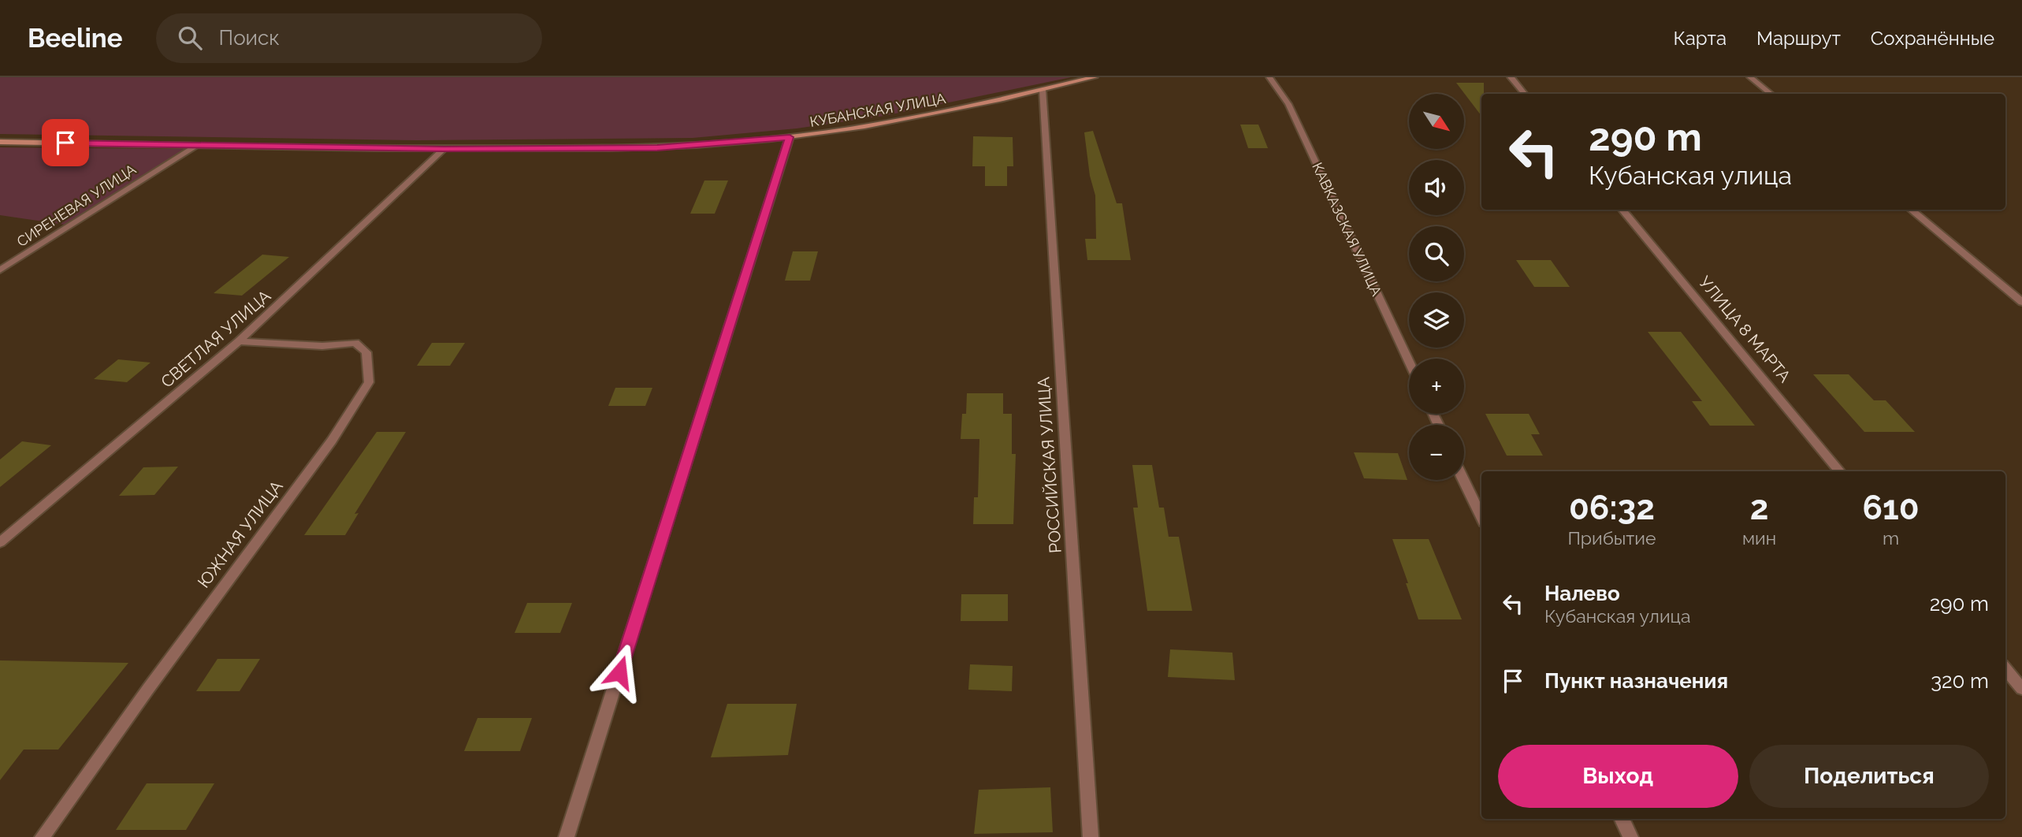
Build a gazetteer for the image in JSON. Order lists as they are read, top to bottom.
{
  "streets": {
    "main road": ["КУБАНСКАЯ УЛИЦА"],
    "street": [
      "СИРЕНЕВАЯ УЛИЦА",
      "КАВКАЗСКАЯ УЛИЦА",
      "УЛИЦА 8 МАРТА",
      "СВЕТЛАЯ УЛИЦА",
      "РОССИЙСКАЯ УЛИЦА",
      "ЮЖНАЯ УЛИЦА"
    ]
  },
  "crossings": [
    ["КУБАНСКАЯ УЛИЦА", "СИРЕНЕВАЯ УЛИЦА"],
    ["КУБАНСКАЯ УЛИЦА", "СВЕТЛАЯ УЛИЦА"],
    ["КУБАНСКАЯ УЛИЦА", "РОССИЙСКАЯ УЛИЦА"],
    ["СВЕТЛАЯ УЛИЦА", "ЮЖНАЯ УЛИЦА"]
  ],
  "north": "bottom right",
  "page": {
    "header": "Beeline",
    "search": "Поиск",
    "nav": ["Карта", "Маршрут", "Сохранённые"],
    "map_buttons": ["+", "−"],
    "turn": ["290 m", "Кубанская улица"],
    "eta": [
      "06:32",
      "Прибытие",
      "2",
      "мин",
      "610",
      "m"
    ],
    "list": [
      {
        "name": "Налево",
        "note": "Кубанская улица",
        "value": "290 m"
      },
      {
        "name": "Пункт назначения",
        "value": "320 m"
      }
    ],
    "buttons": ["Выход", "Поделиться"]
  }
}
